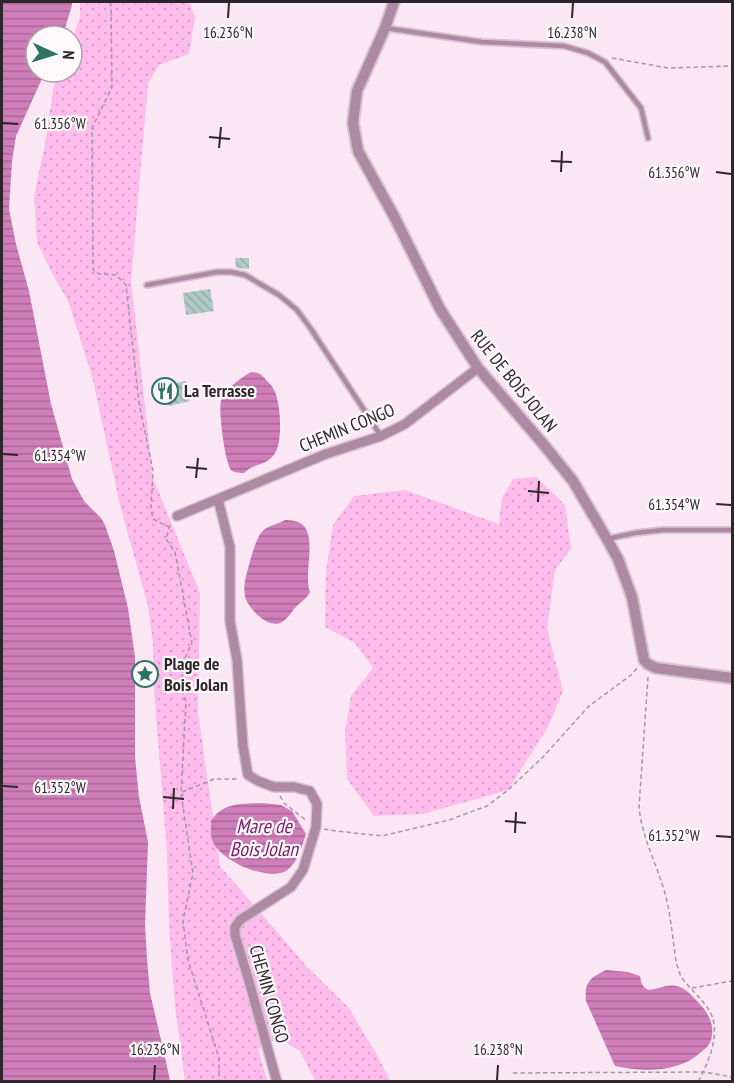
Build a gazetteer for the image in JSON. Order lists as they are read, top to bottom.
{
  "streets": {
    "street": ["RUE DE BOIS JOLAN", "CHEMIN CONGO"]
  },
  "crossings": [
    ["RUE DE BOIS JOLAN", "CHEMIN CONGO"]
  ],
  "water": ["Mare de Bois Jolan"],
  "places": {
    "restaurant": ["La Terrasse"],
    "place": ["Plage de Bois Jolan"]
  },
  "north": "right",
  "coordinates": [
    "16.236°N",
    "16.238°N",
    "61.356°W",
    "61.354°W",
    "61.352°W"
  ]
}
